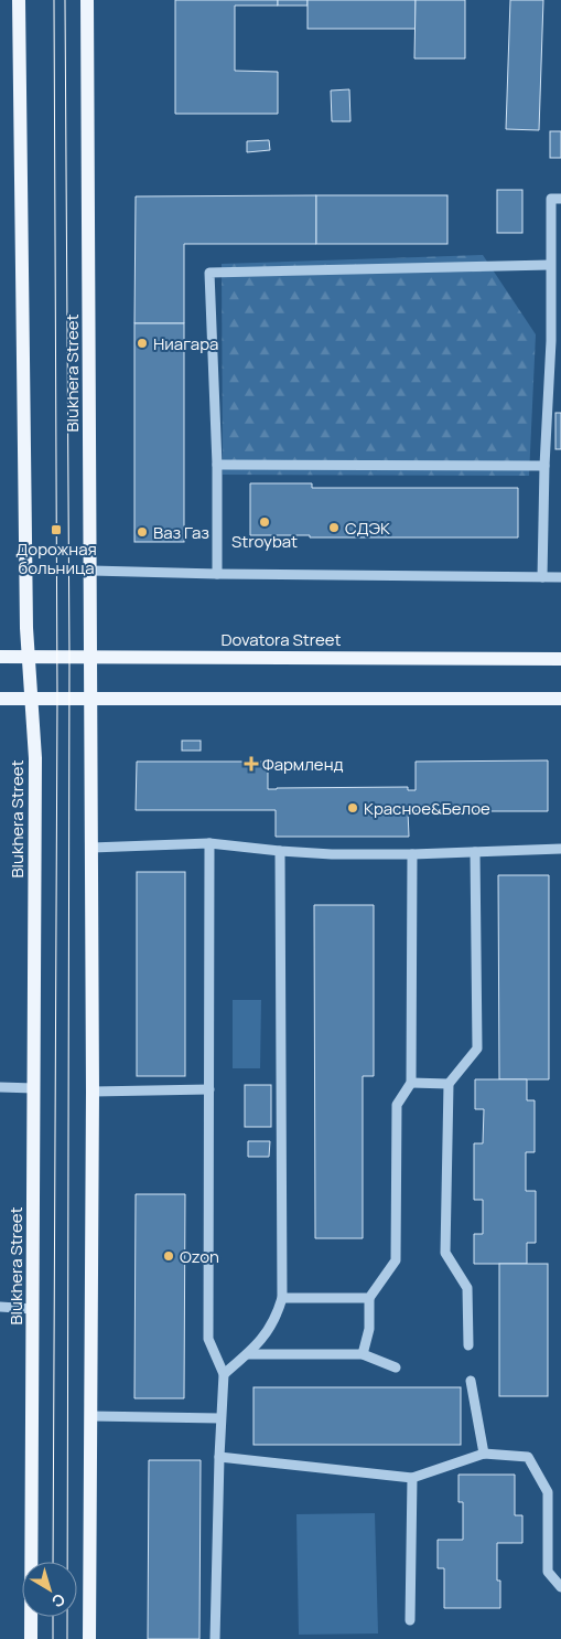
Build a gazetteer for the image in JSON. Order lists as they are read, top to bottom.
{
  "streets": {
    "main road": ["Blukhera Street", "Dovatora Street"]
  },
  "crossings": [
    ["Blukhera Street", "Dovatora Street"]
  ],
  "places": {
    "other": [
      "Ниагара",
      "Stroybat",
      "СДЭК",
      "Ваз Газ",
      "Красное&Белое",
      "Ozon"
    ],
    "transit": ["Дорожная больница"],
    "health": ["Фармленд"]
  },
  "north": "bottom right"
}
